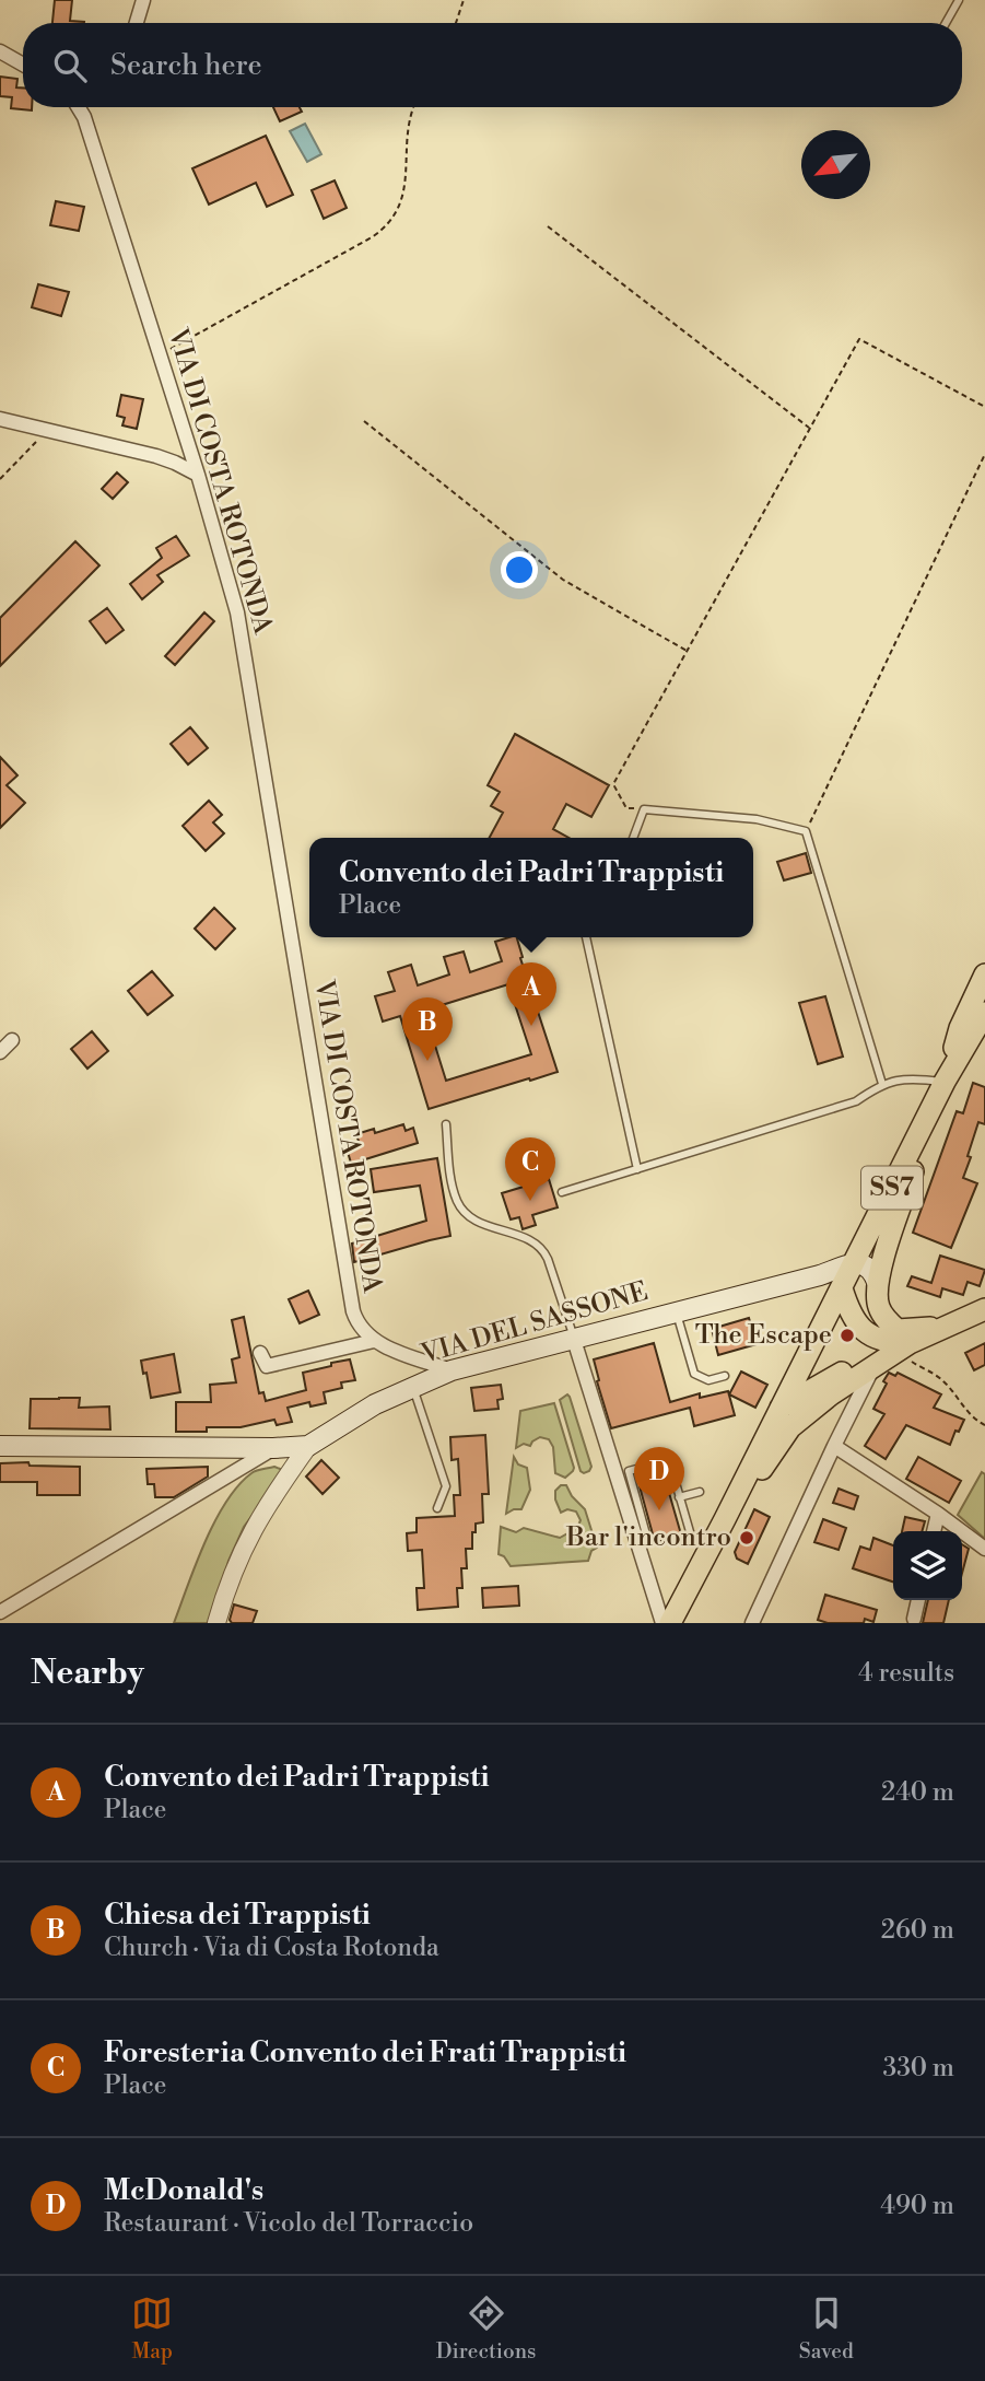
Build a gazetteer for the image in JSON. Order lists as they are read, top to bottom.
{
  "streets": {
    "main road": ["SS7", "VIA DEL SASSONE"],
    "street": ["VIA DI COSTA ROTONDA"]
  },
  "crossings": [
    ["SS7", "VIA DEL SASSONE"]
  ],
  "places": ["The Escape", "Bar l'incontro"],
  "north": "bottom left",
  "page": {
    "search": "Search here",
    "popup": ["Convento dei Padri Trappisti", "Place"],
    "pins": [
      "A",
      "B",
      "C",
      "D"
    ],
    "heading": ["Nearby", "4 results"],
    "list": [
      {
        "mark": "A",
        "name": "Convento dei Padri Trappisti",
        "note": "Place",
        "value": "240 m"
      },
      {
        "mark": "B",
        "name": "Chiesa dei Trappisti",
        "note": "Church · Via di Costa Rotonda",
        "value": "260 m"
      },
      {
        "mark": "C",
        "name": "Foresteria Convento dei Frati Trappisti",
        "note": "Place",
        "value": "330 m"
      },
      {
        "mark": "D",
        "name": "McDonald's",
        "note": "Restaurant · Vicolo del Torraccio",
        "value": "490 m"
      }
    ],
    "nav": ["Map", "Directions", "Saved"]
  }
}
